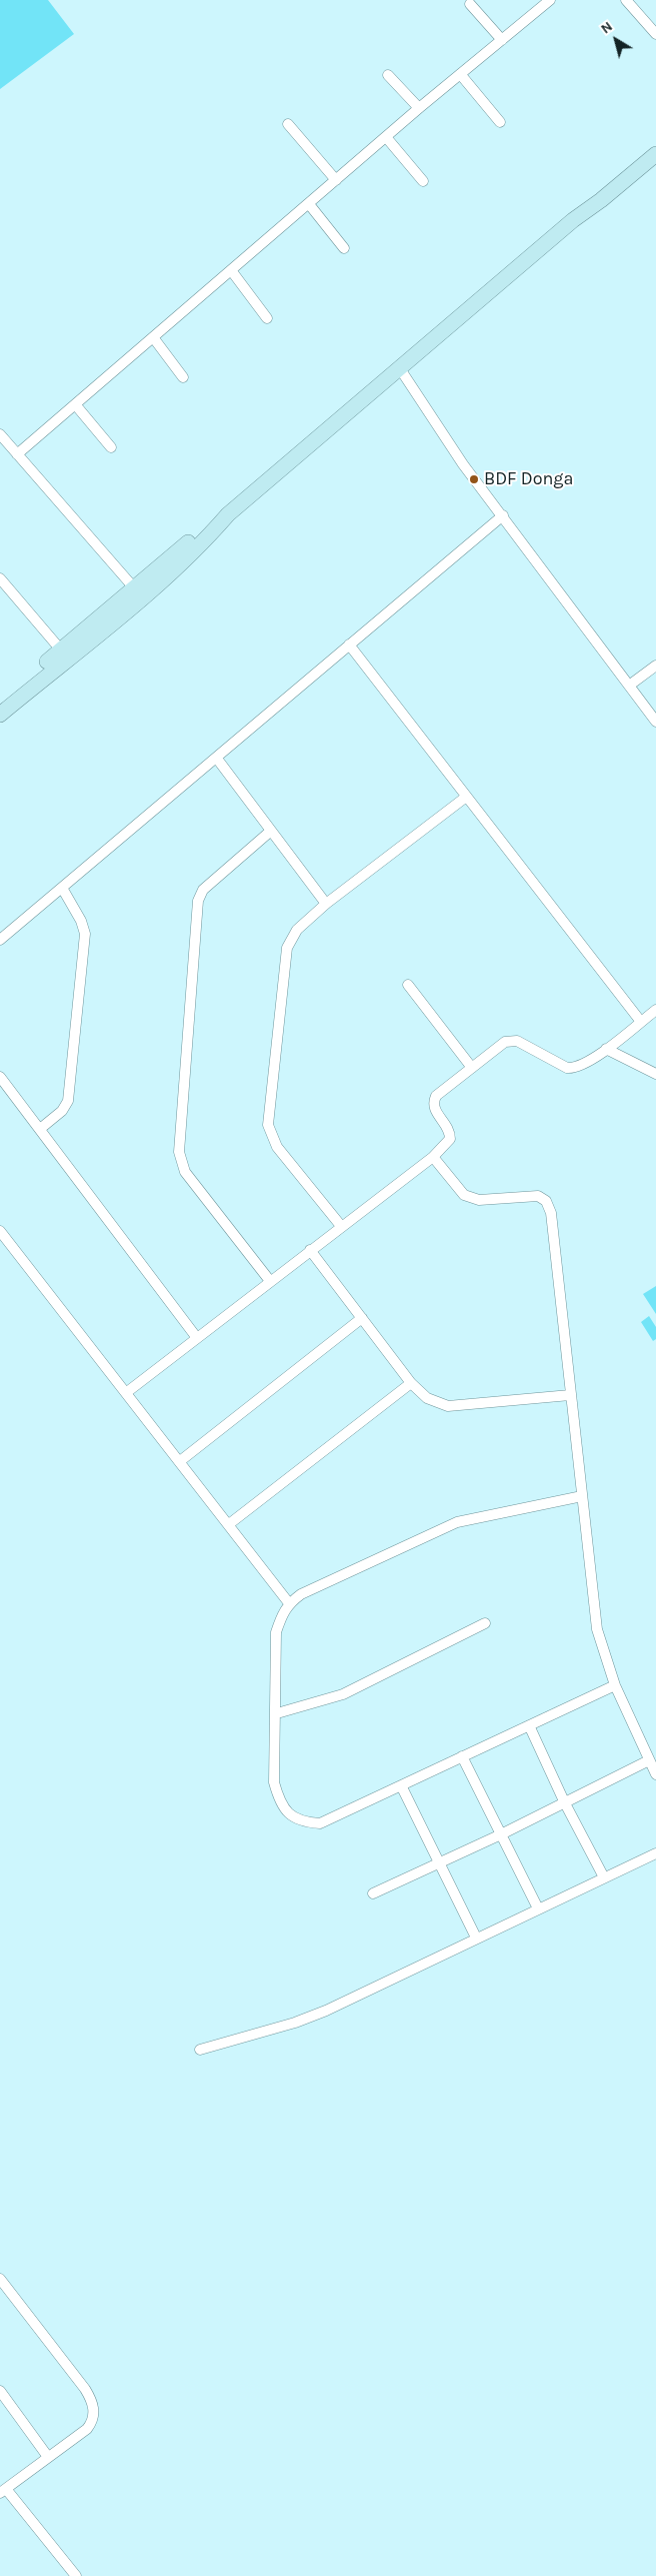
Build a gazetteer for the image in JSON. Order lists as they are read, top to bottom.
{
  "places": ["BDF Donga"],
  "north": "top left"
}
